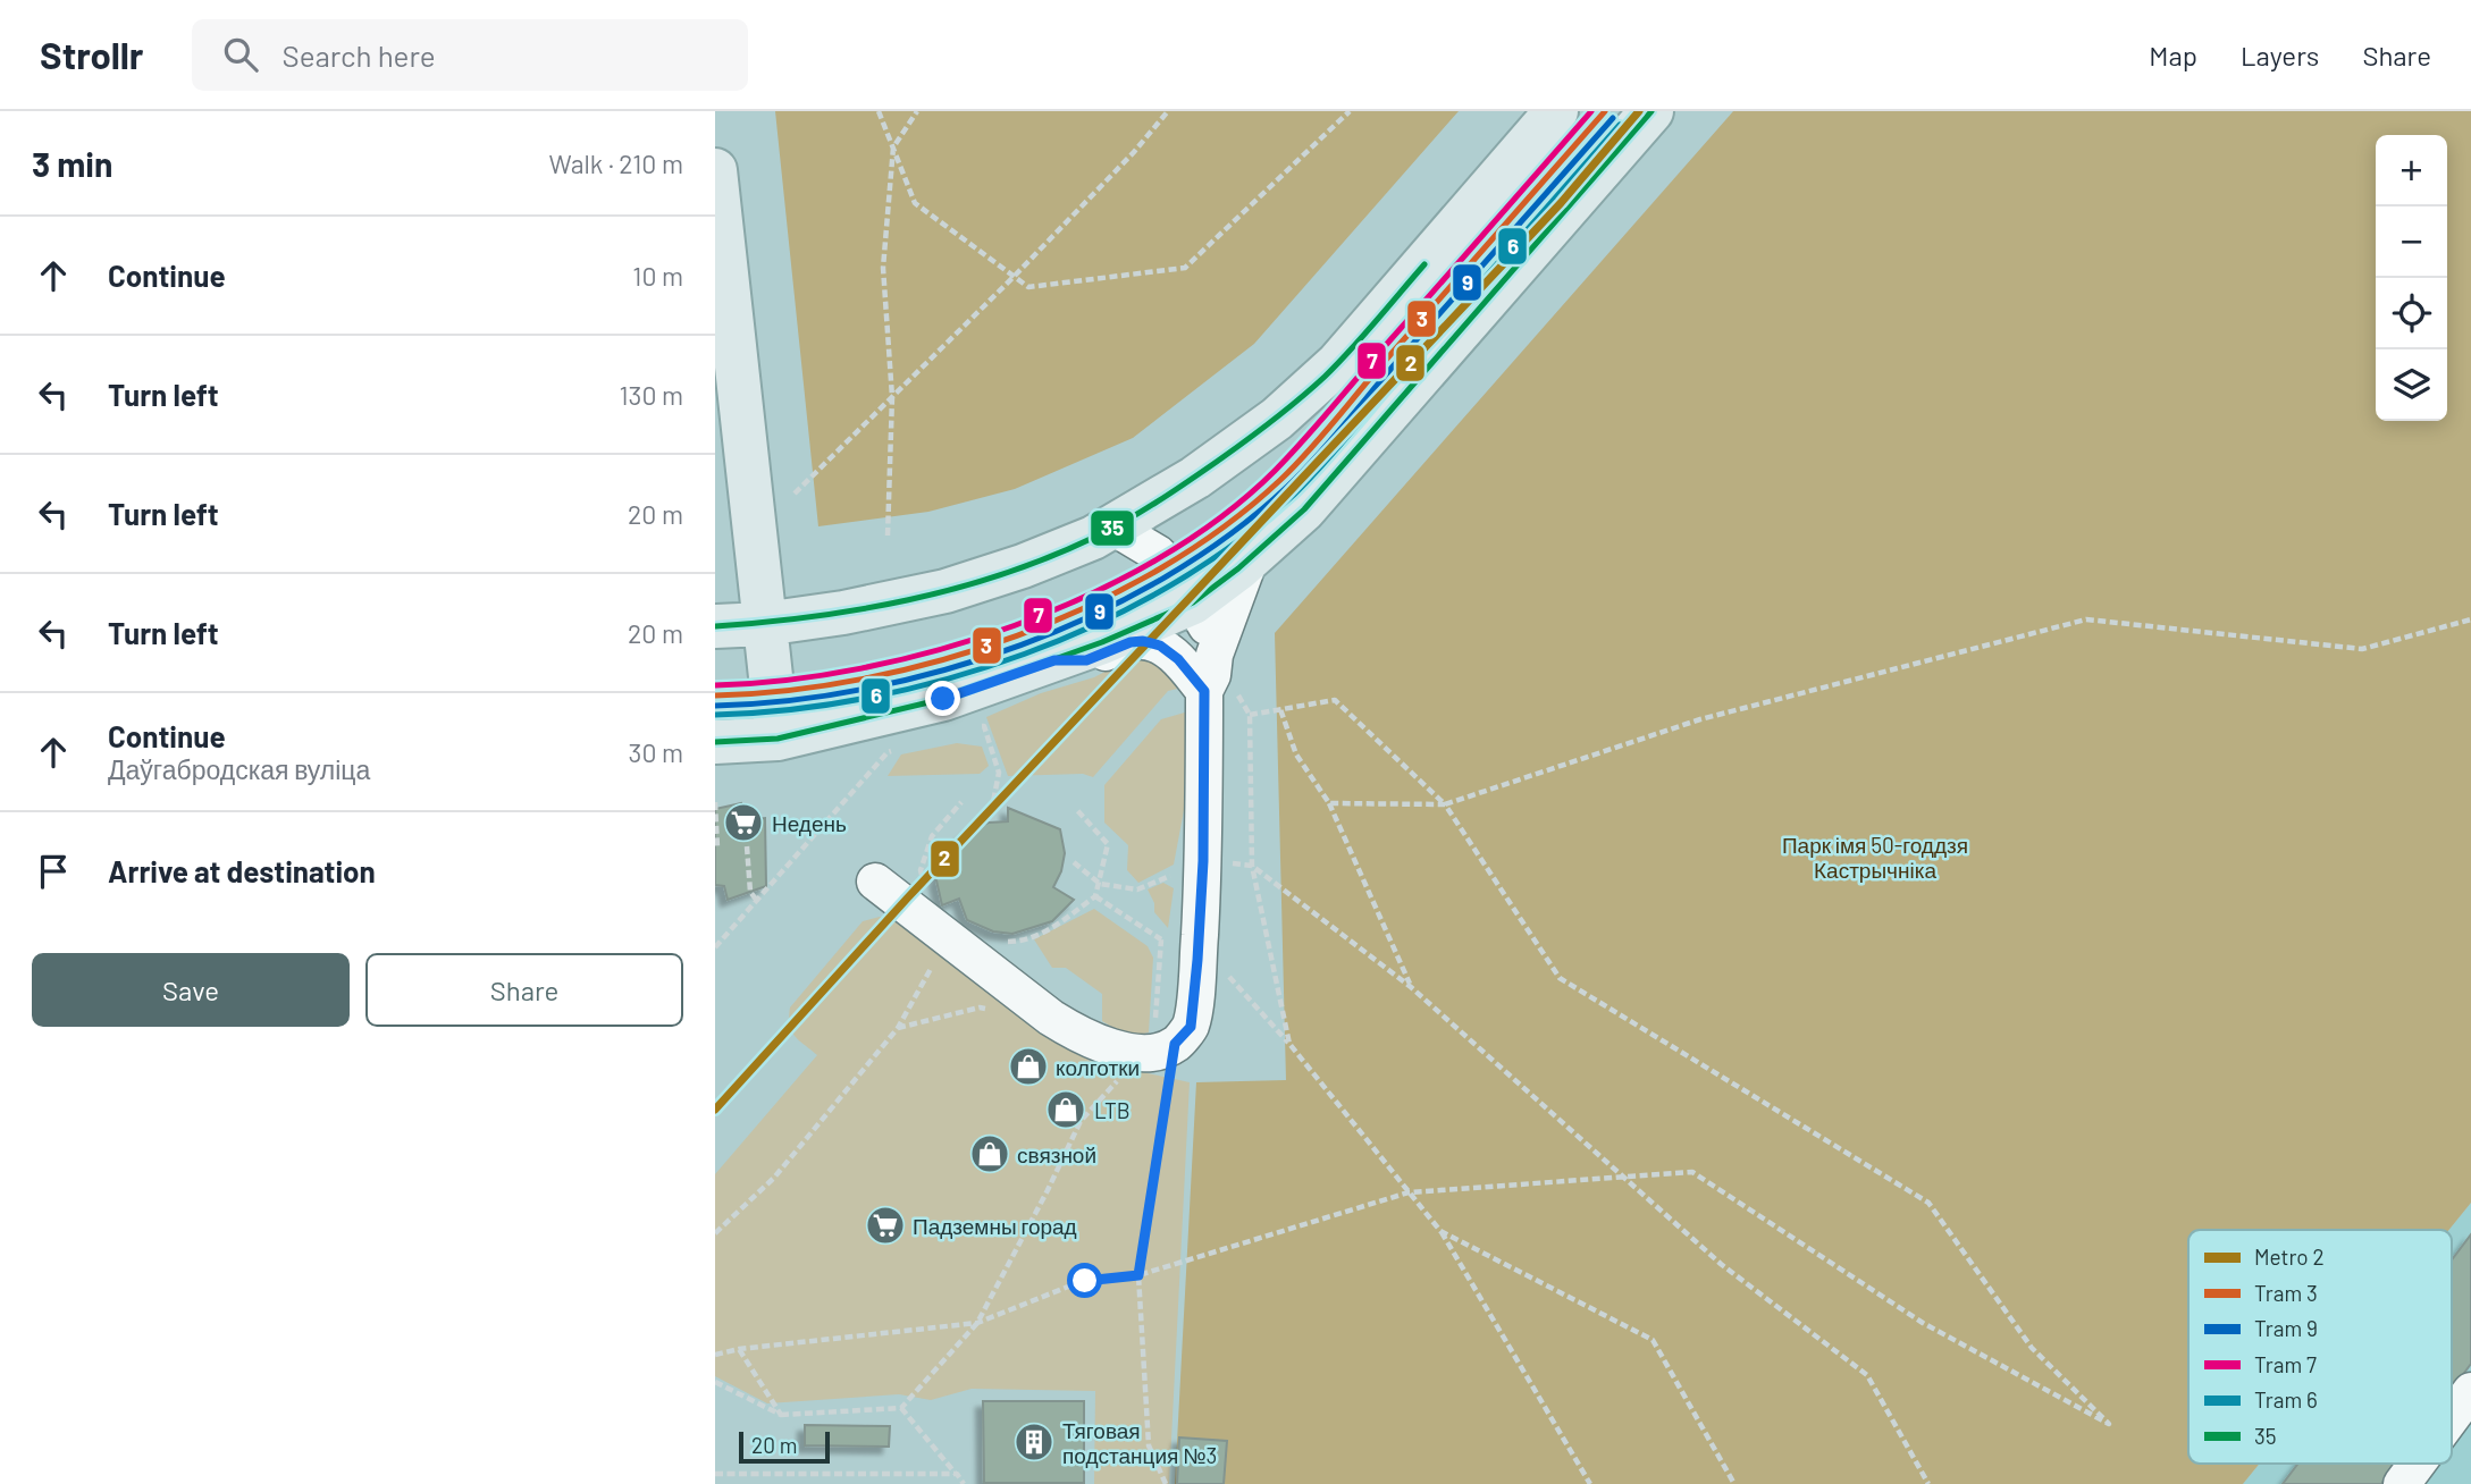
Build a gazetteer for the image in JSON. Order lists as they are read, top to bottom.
{
  "parks": ["Парк імя 50-годдзя Кастрычніка"],
  "places": {
    "supermarket": ["Недень", "Падземны горад"],
    "shop": ["колготки", "LTB", "связной"],
    "building": ["Тяговая подстанция №3"]
  },
  "lines": [
    "metro line 2",
    "tram line 3",
    "tram line 7",
    "transit line 35",
    "tram line 9",
    "tram line 6"
  ],
  "legend": [
    "Metro 2",
    "Tram 3",
    "Tram 9",
    "Tram 7",
    "Tram 6",
    "35"
  ],
  "scale_bar": "20 m",
  "page": {
    "header": "Strollr",
    "search": "Search here",
    "nav": ["Map", "Layers", "Share"],
    "heading": ["3 min", "Walk · 210 m"],
    "map_buttons": ["+", "−"],
    "list": [
      ["Continue", "10 m"],
      ["Turn left", "130 m"],
      ["Turn left", "20 m"],
      ["Turn left", "20 m"],
      ["Continue", "Даўгабродская вуліца", "30 m"],
      "Arrive at destination"
    ],
    "buttons": ["Save", "Share"],
    "scale": "20 m"
  }
}
